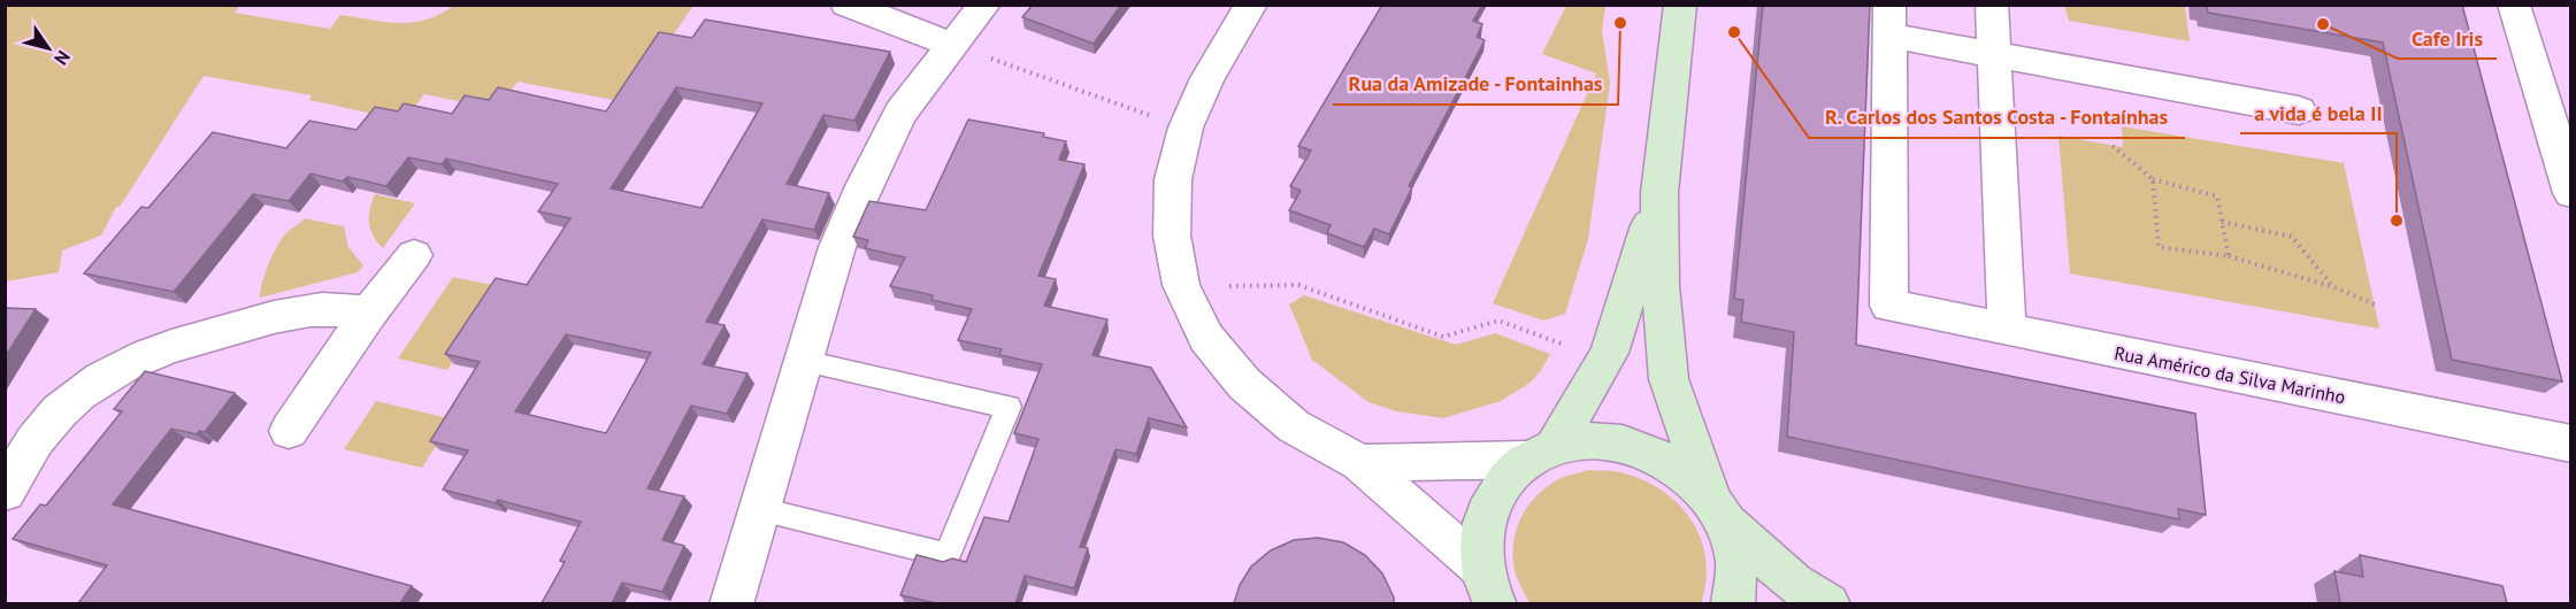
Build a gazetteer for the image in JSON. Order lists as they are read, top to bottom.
{
  "streets": {
    "street": ["Rua Américo da Silva Marinho"]
  },
  "places": [
    "Rua da Amizade - Fontainhas",
    "Cafe Iris",
    "R. Carlos dos Santos Costa - Fontaínhas",
    "a vida é bela II"
  ],
  "north": "bottom right"
}
